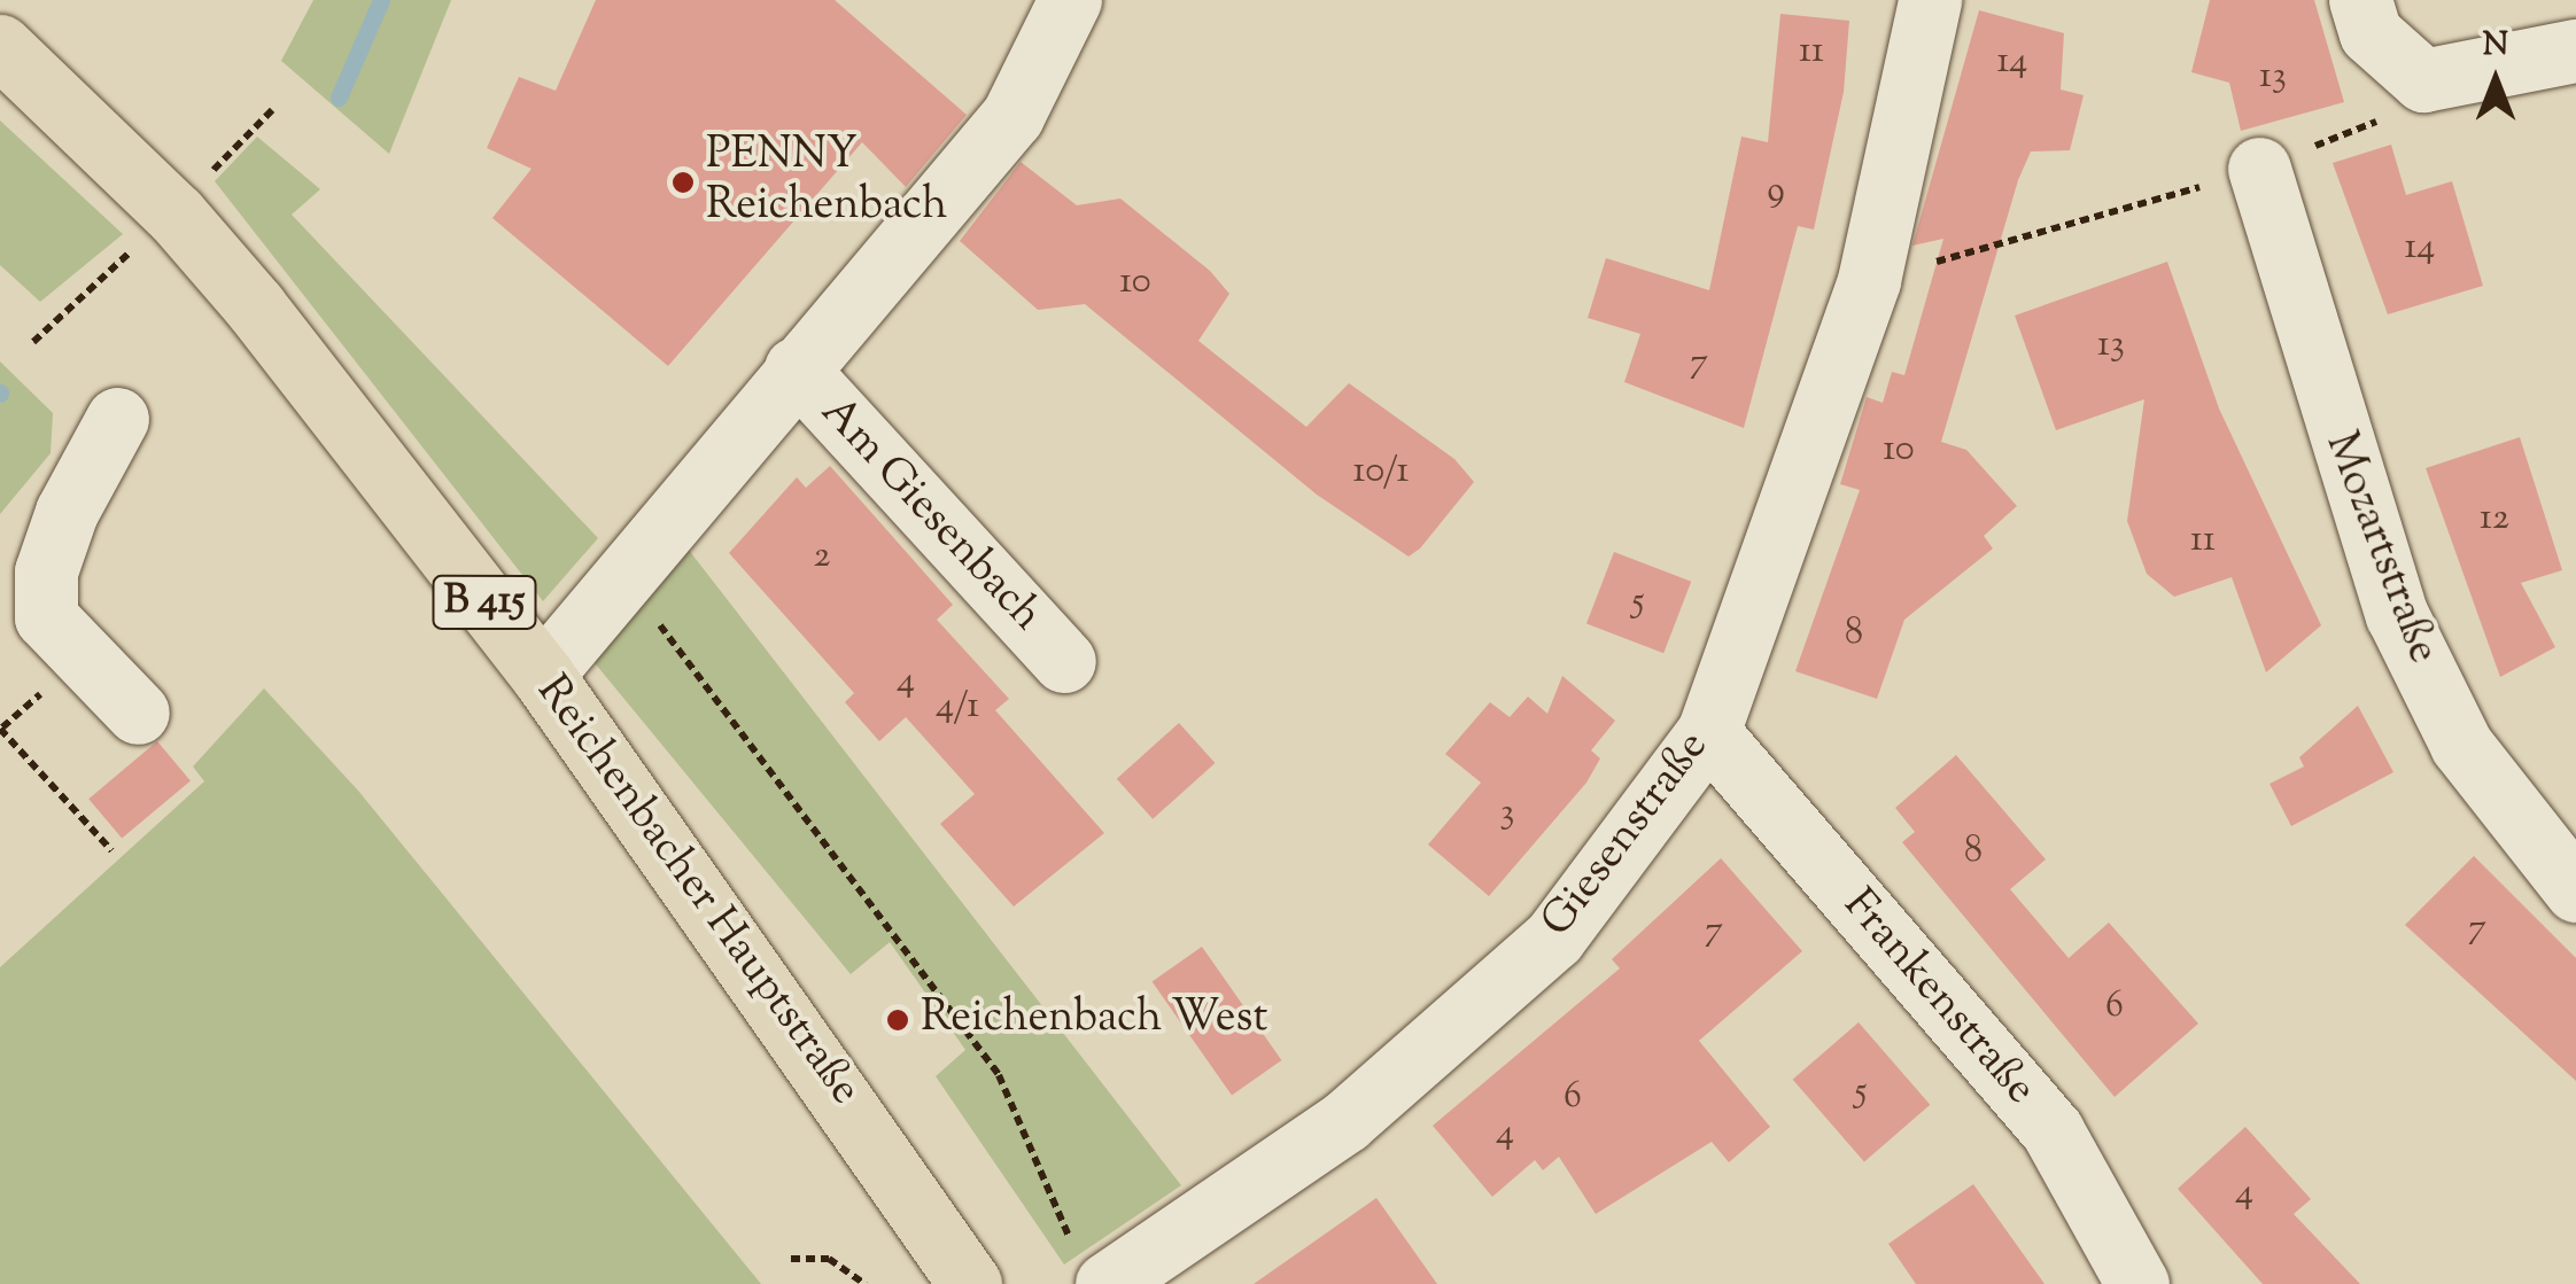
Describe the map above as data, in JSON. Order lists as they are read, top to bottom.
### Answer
{
  "streets": {
    "main road": ["B 415", "Reichenbacher Hauptstraße"],
    "street": [
      "Am Giesenbach",
      "Mozartstraße",
      "Giesenstraße",
      "Frankenstraße"
    ]
  },
  "crossings": [
    ["Am Giesenbach", "Reichenbacher Hauptstraße"],
    ["Giesenstraße", "Frankenstraße"]
  ],
  "places": ["PENNY Reichenbach", "Reichenbach West"],
  "house_numbers": [
    "11",
    "14",
    "13",
    "9",
    "14",
    "10",
    "13",
    "7",
    "10",
    "10/1",
    "12",
    "11",
    "2",
    "5",
    "8",
    "4",
    "4/1",
    "3",
    "8",
    "7",
    "7",
    "6",
    "5",
    "6",
    "4",
    "4"
  ],
  "north": "top"
}
